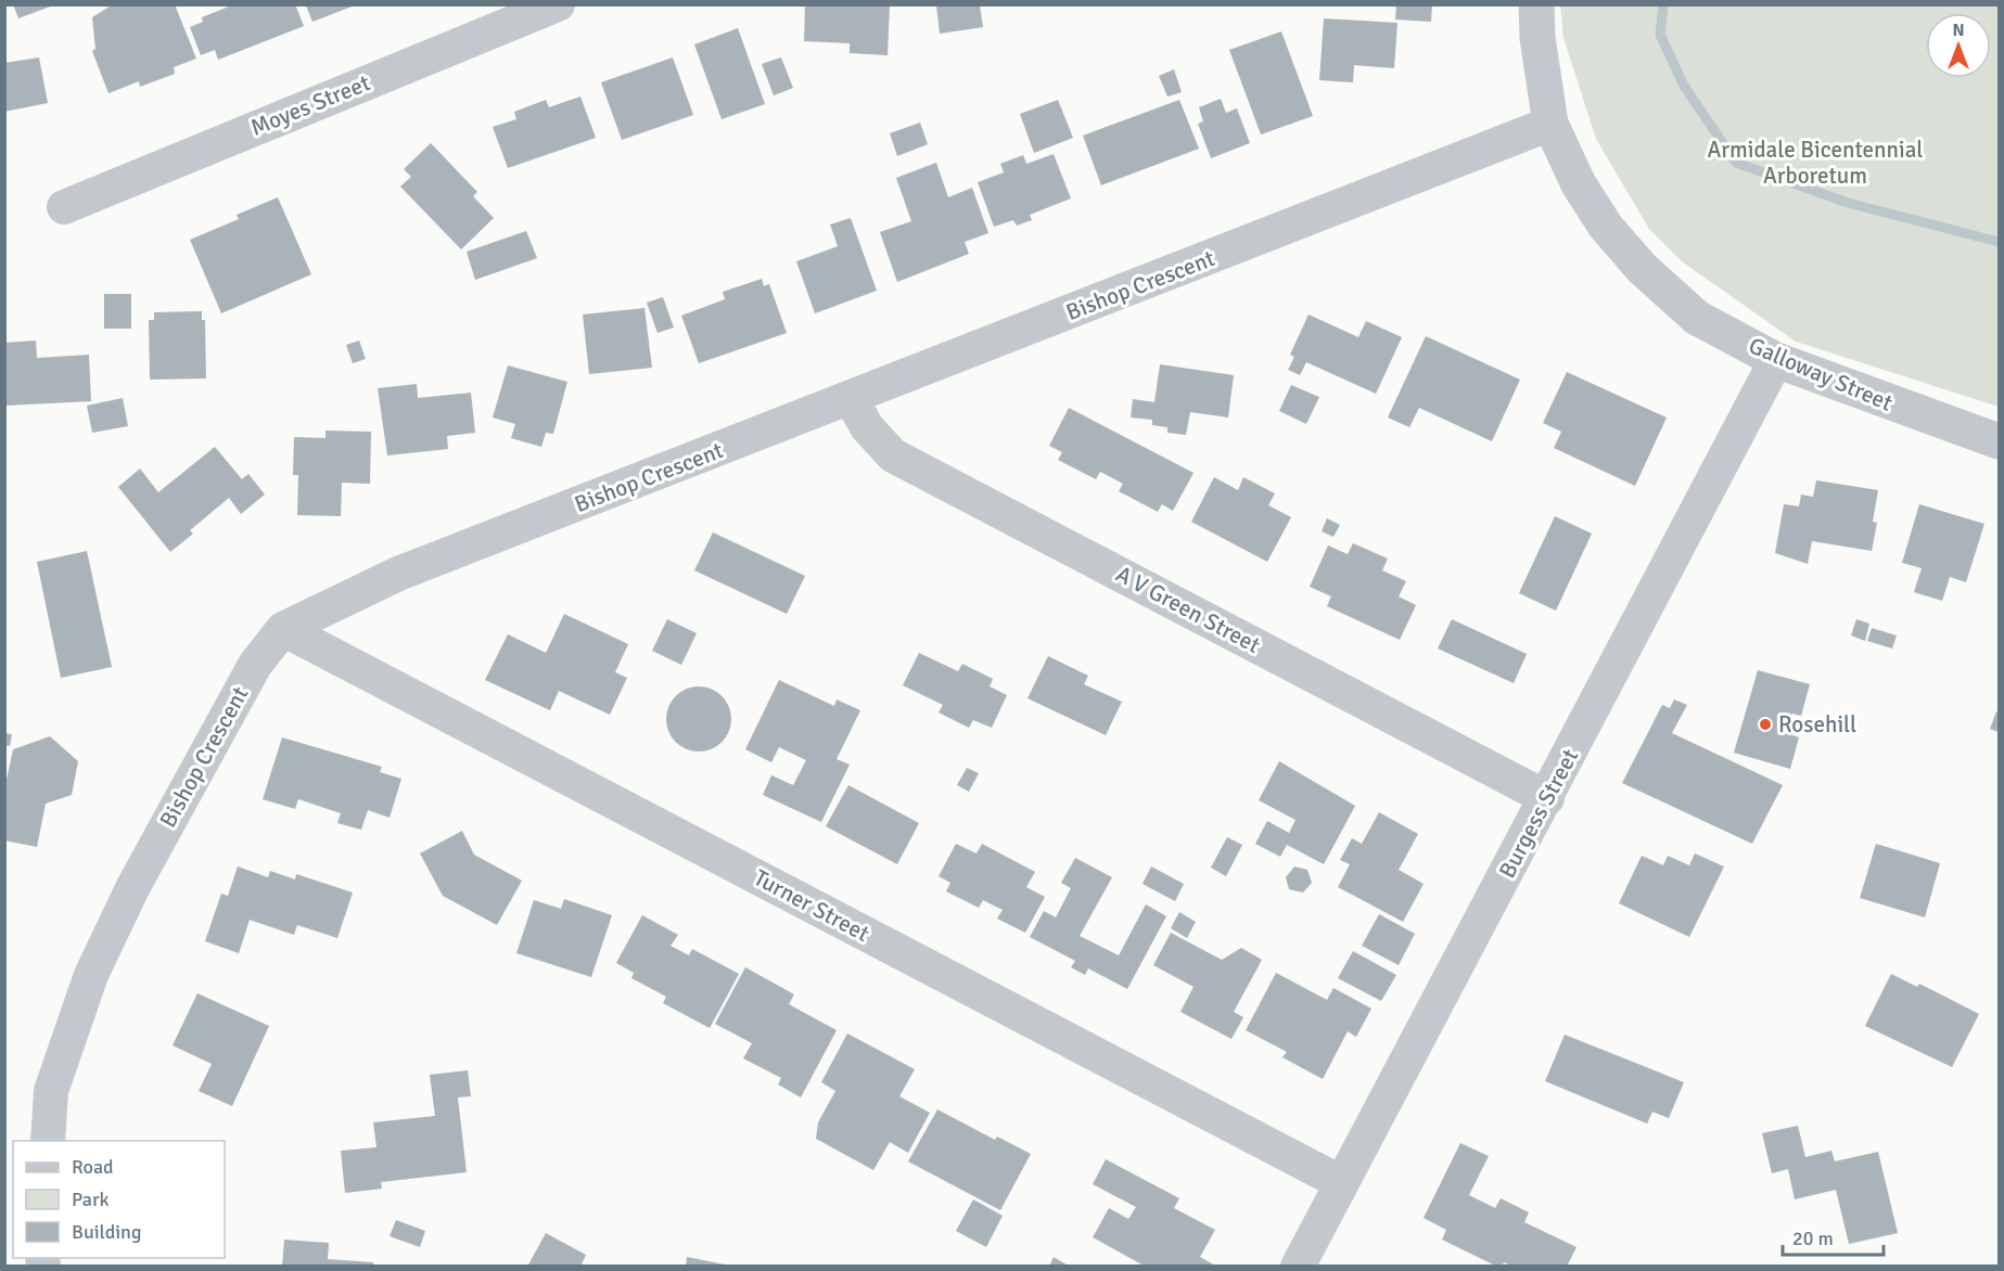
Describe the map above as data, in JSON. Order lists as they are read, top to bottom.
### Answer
{
  "streets": {
    "street": [
      "Moyes Street",
      "Bishop Crescent",
      "Galloway Street",
      "A V Green Street",
      "Burgess Street",
      "Turner Street"
    ]
  },
  "crossings": [
    ["Bishop Crescent", "Galloway Street"],
    ["Bishop Crescent", "A V Green Street"],
    ["Bishop Crescent", "Turner Street"],
    ["Galloway Street", "Burgess Street"],
    ["A V Green Street", "Burgess Street"],
    ["Burgess Street", "Turner Street"]
  ],
  "parks": ["Armidale Bicentennial Arboretum"],
  "places": ["Rosehill"],
  "legend": ["Road", "Park", "Building"],
  "scale_bar": "20 m",
  "north": "top"
}
